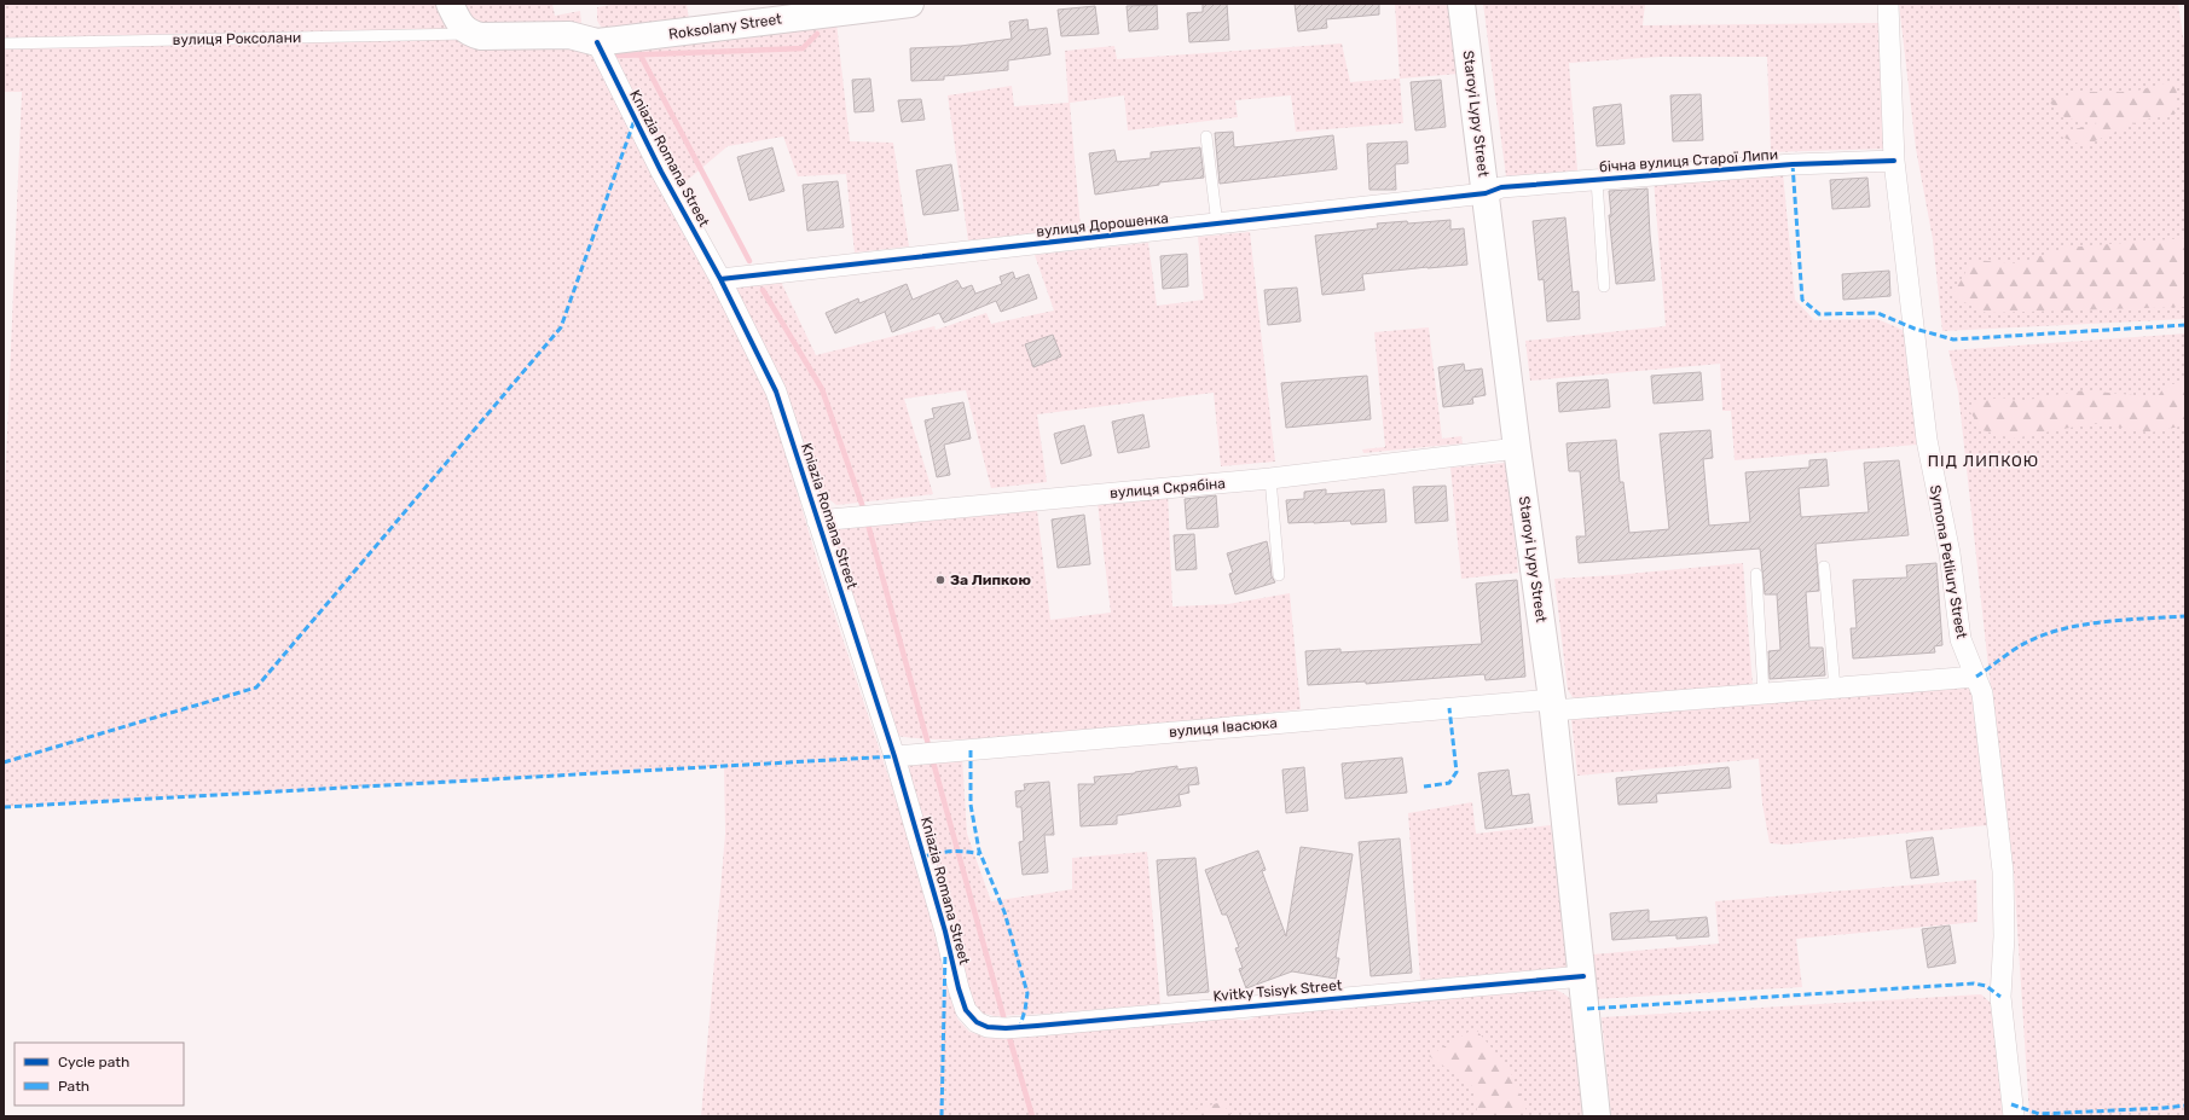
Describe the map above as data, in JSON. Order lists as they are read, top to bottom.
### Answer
{
  "streets": {
    "street": [
      "Roksolany Street",
      "Staroyi Lypy Street",
      "Kniazia Romana Street",
      "бічна вулиця Старої Липи",
      "вулиця Дорошенка",
      "вулиця Скрябіна",
      "Symona Petliury Street",
      "вулиця Івасюка",
      "Kvitky Tsisyk Street"
    ],
    "lane": ["вулиця Роксолани"]
  },
  "crossings": [
    ["Roksolany Street", "Kniazia Romana Street"],
    ["Staroyi Lypy Street", "бічна вулиця Старої Липи"],
    ["Staroyi Lypy Street", "вулиця Дорошенка"],
    ["Staroyi Lypy Street", "вулиця Скрябіна"],
    ["Staroyi Lypy Street", "вулиця Івасюка"],
    ["Staroyi Lypy Street", "Kvitky Tsisyk Street"],
    ["Kniazia Romana Street", "вулиця Дорошенка"],
    ["Kniazia Romana Street", "вулиця Скрябіна"],
    ["Kniazia Romana Street", "вулиця Івасюка"],
    ["Kniazia Romana Street", "Kvitky Tsisyk Street"],
    ["бічна вулиця Старої Липи", "вулиця Дорошенка"],
    ["бічна вулиця Старої Липи", "Symona Petliury Street"],
    ["Symona Petliury Street", "вулиця Івасюка"]
  ],
  "districts": ["ПІД ЛИПКОЮ"],
  "places": ["За Липкою"],
  "legend": ["Cycle path", "Path"]
}
